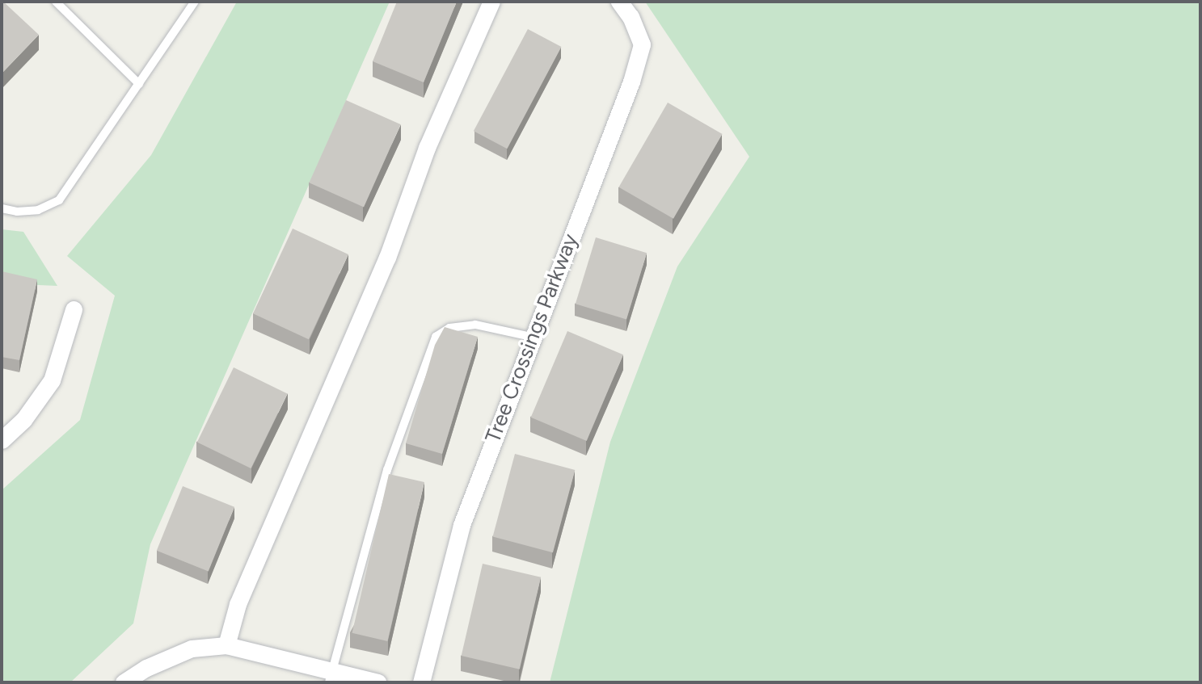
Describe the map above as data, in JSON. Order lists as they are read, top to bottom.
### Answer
{
  "streets": {
    "street": ["Tree Crossings Parkway"]
  }
}
